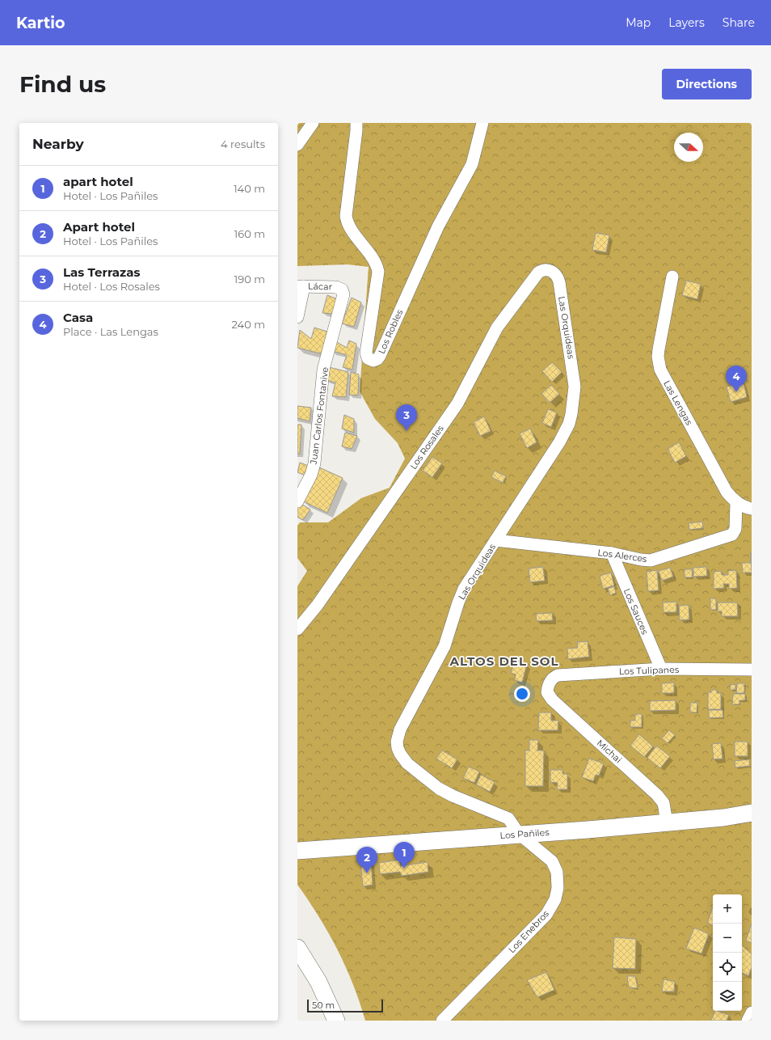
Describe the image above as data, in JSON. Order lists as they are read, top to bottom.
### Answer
{
  "streets": {
    "street": [
      "Lácar",
      "Las Orquideas",
      "Los Robles",
      "Las Lengas",
      "Juan Carlos Fontanive",
      "Los Rosales",
      "Los Alerces",
      "Los Sauces",
      "Los Tulipanes",
      "Michai",
      "Los Pañiles",
      "Los Enebros"
    ]
  },
  "crossings": [
    ["Lácar", "Juan Carlos Fontanive"],
    ["Las Orquideas", "Los Rosales"],
    ["Las Orquideas", "Los Alerces"],
    ["Las Orquideas", "Los Pañiles"],
    ["Las Orquideas", "Los Enebros"],
    ["Las Lengas", "Los Alerces"],
    ["Los Alerces", "Los Sauces"],
    ["Los Sauces", "Los Tulipanes"],
    ["Los Tulipanes", "Michai"],
    ["Michai", "Los Pañiles"],
    ["Los Pañiles", "Los Enebros"]
  ],
  "districts": ["ALTOS DEL SOL"],
  "scale_bar": "50 m",
  "north": "right",
  "page": {
    "header": "Kartio",
    "nav": ["Map", "Layers", "Share"],
    "buttons": "Directions",
    "title": "Find us",
    "heading": ["Nearby", "4 results"],
    "list": [
      {
        "mark": "1",
        "name": "apart hotel",
        "note": "Hotel · Los Pañiles",
        "value": "140 m"
      },
      {
        "mark": "2",
        "name": "Apart hotel",
        "note": "Hotel · Los Pañiles",
        "value": "160 m"
      },
      {
        "mark": "3",
        "name": "Las Terrazas",
        "note": "Hotel · Los Rosales",
        "value": "190 m"
      },
      {
        "mark": "4",
        "name": "Casa",
        "note": "Place · Las Lengas",
        "value": "240 m"
      }
    ],
    "pins": [
      "4",
      "3",
      "1",
      "2"
    ],
    "map_buttons": ["+", "−"],
    "scale": "50 m"
  }
}
